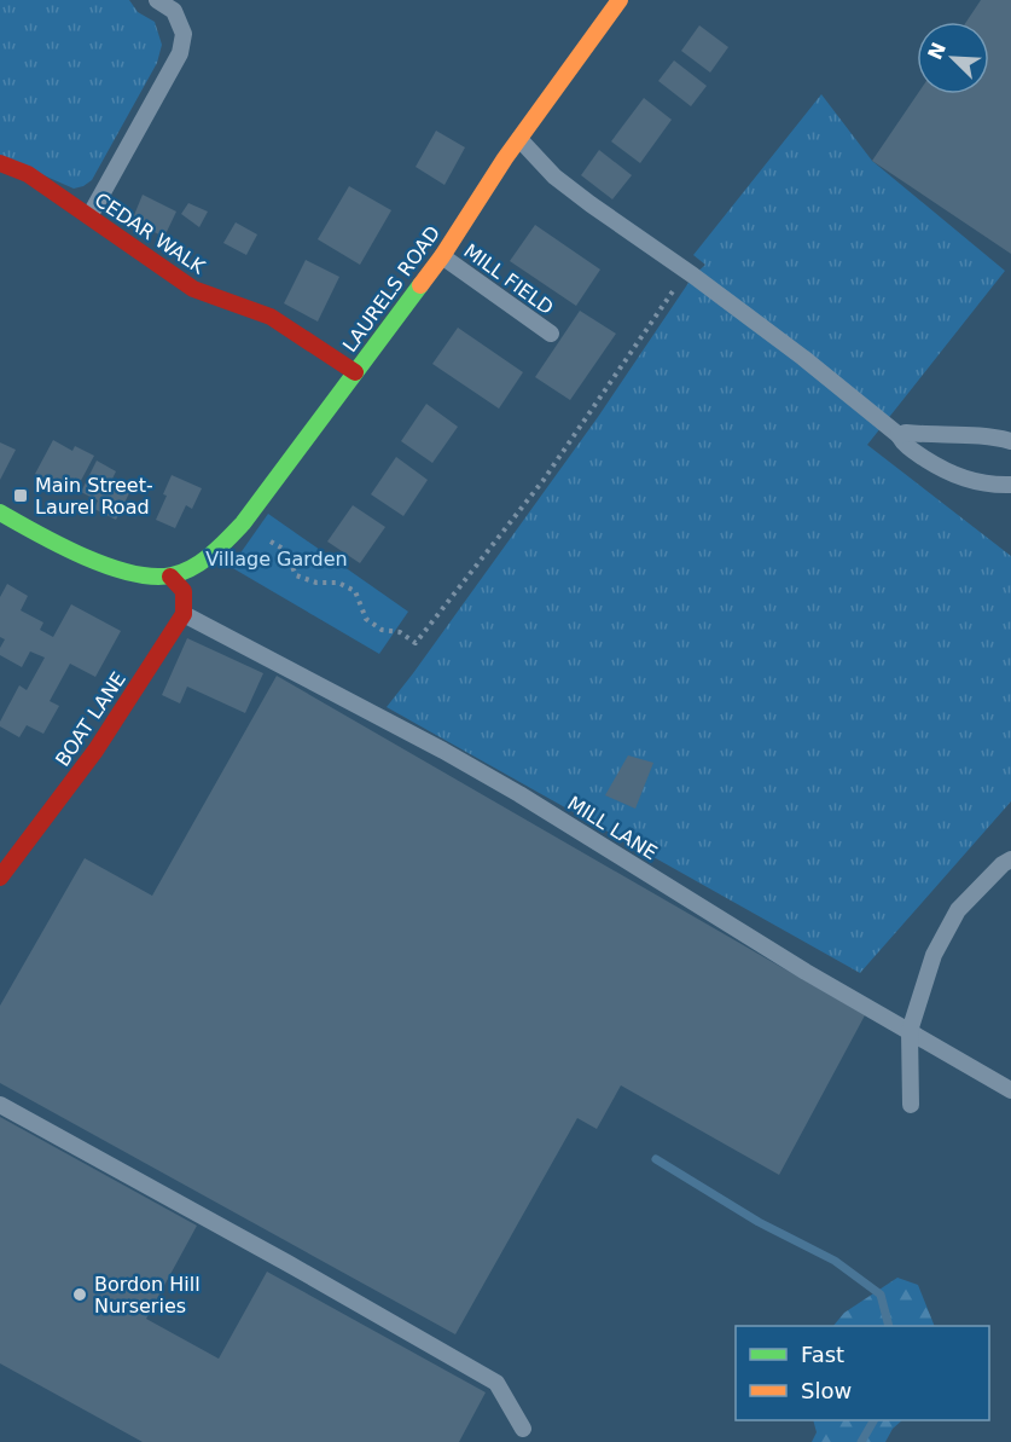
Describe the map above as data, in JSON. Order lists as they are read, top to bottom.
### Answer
{
  "streets": {
    "street": ["CEDAR WALK", "LAURELS ROAD", "BOAT LANE"],
    "lane": ["MILL FIELD", "MILL LANE"]
  },
  "crossings": [
    ["CEDAR WALK", "LAURELS ROAD"],
    ["MILL FIELD", "LAURELS ROAD"],
    ["BOAT LANE", "MILL LANE"]
  ],
  "parks": ["Village Garden"],
  "places": {
    "transit": ["Main Street- Laurel Road"],
    "other": ["Bordon Hill Nurseries"]
  },
  "legend": ["Fast", "Slow"],
  "north": "top left"
}
